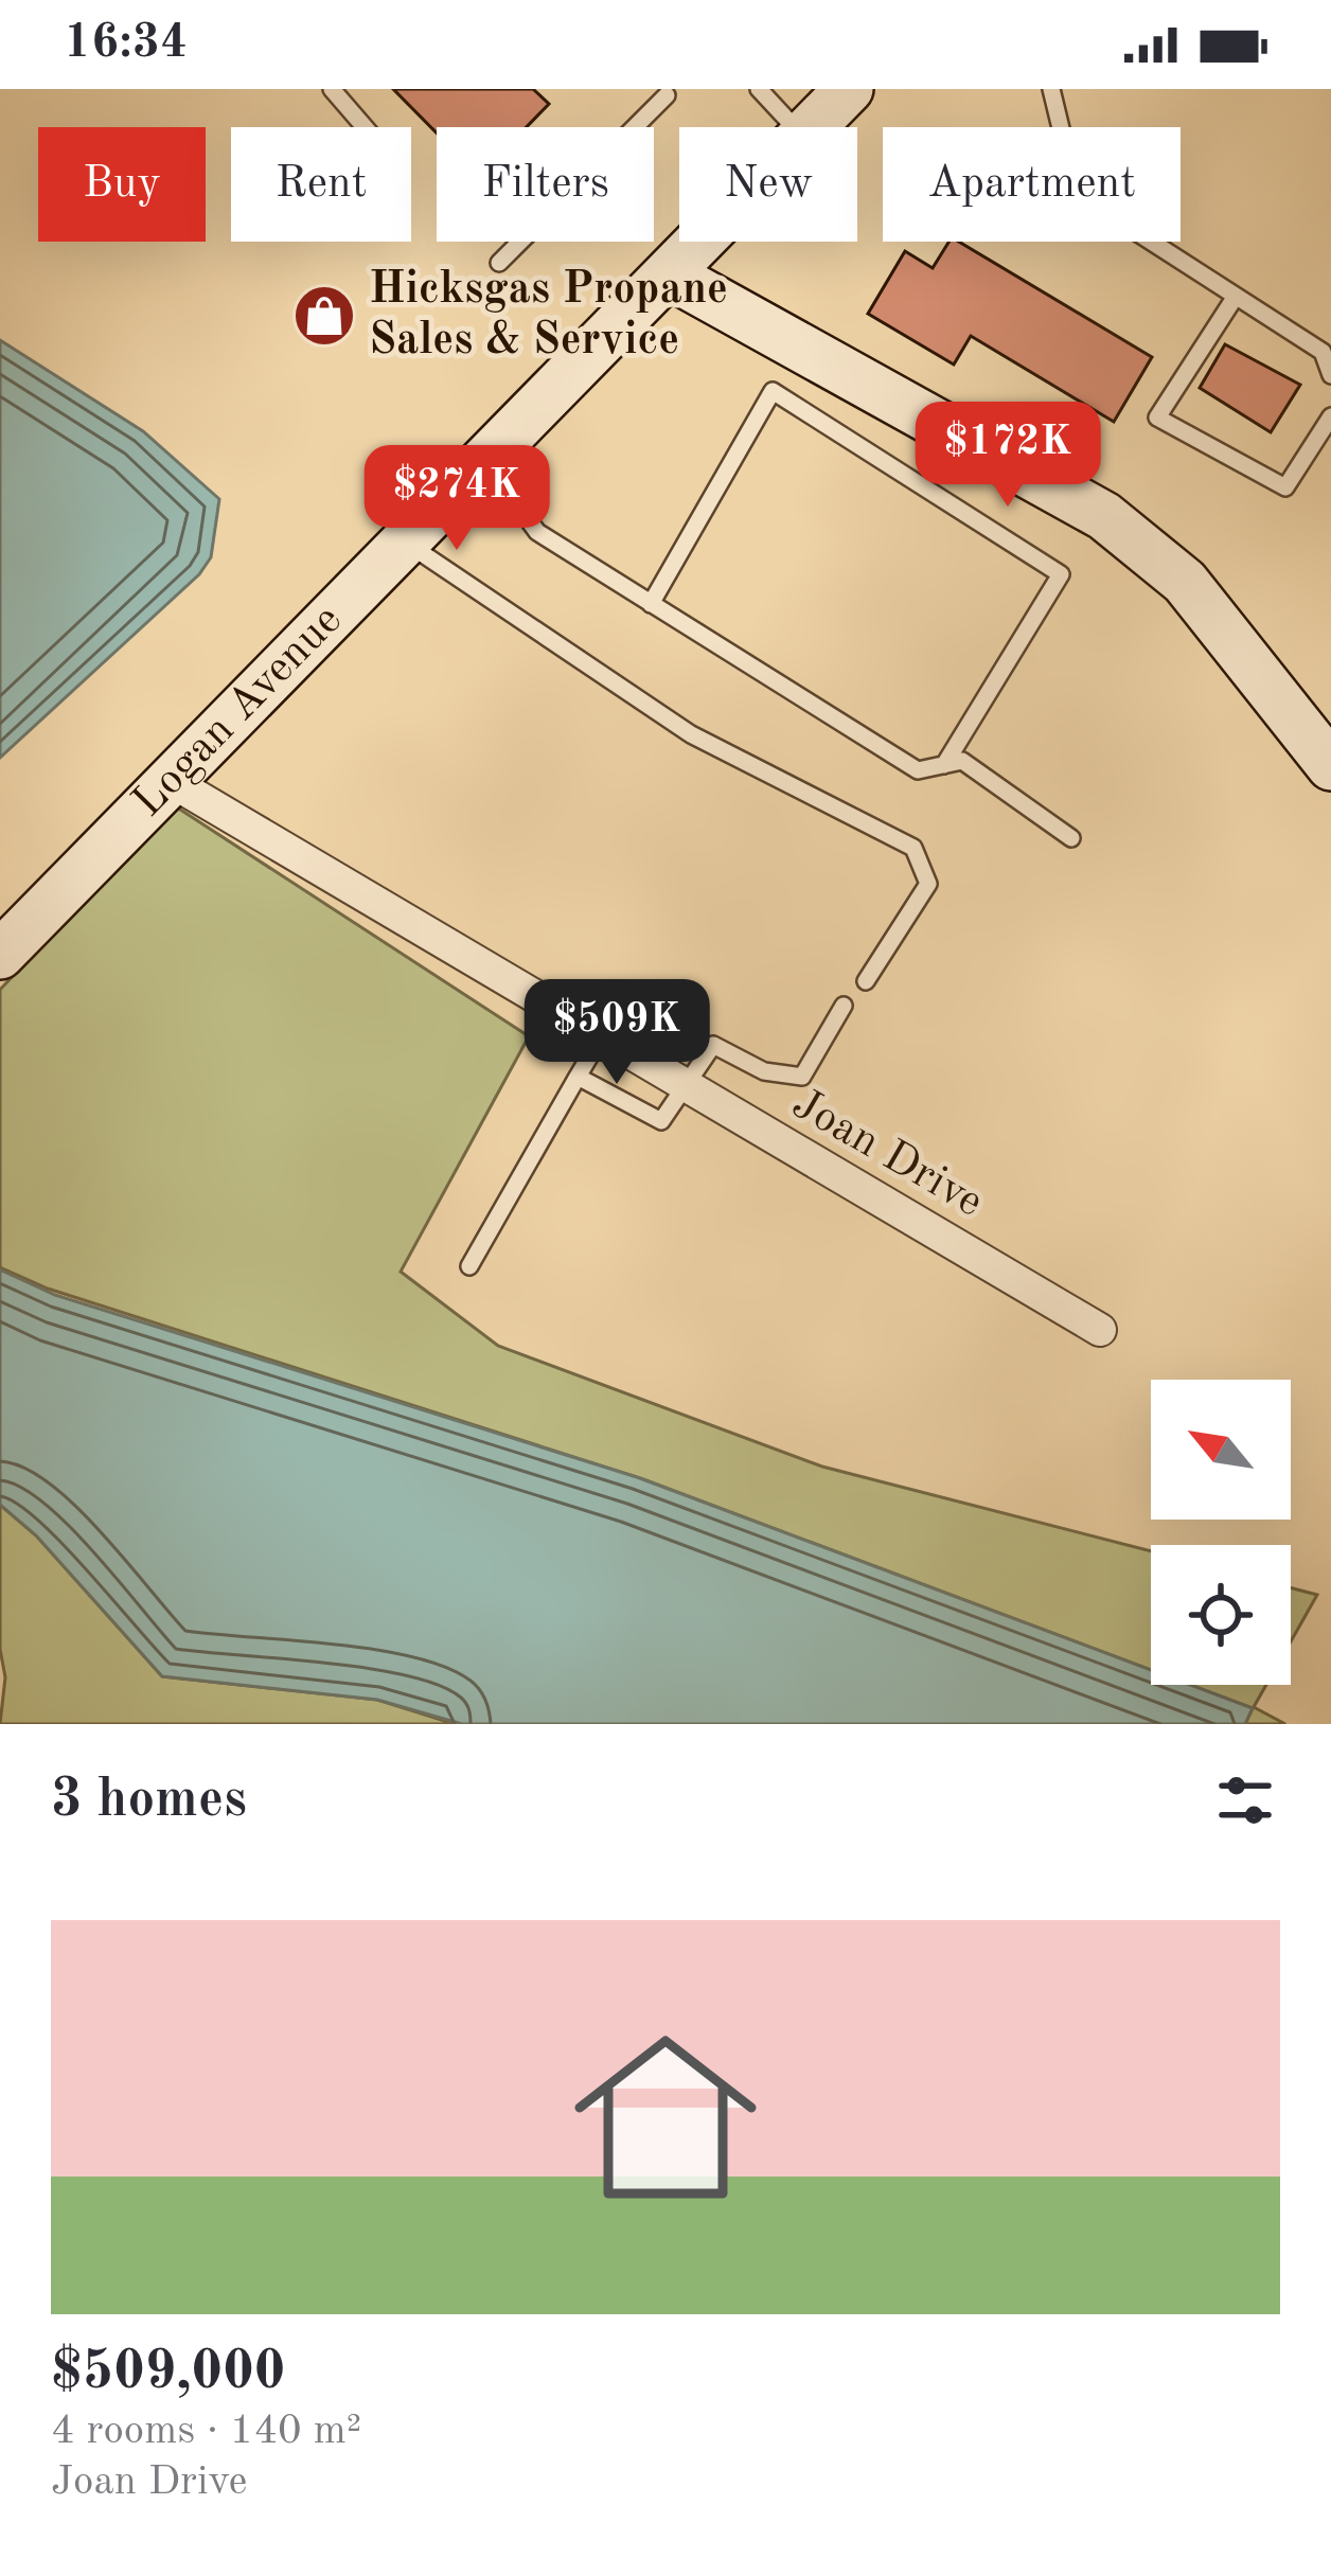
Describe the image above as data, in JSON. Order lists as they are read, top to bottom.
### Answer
{
  "streets": {
    "main road": ["Logan Avenue"],
    "street": ["Joan Drive"]
  },
  "crossings": [
    ["Logan Avenue", "Joan Drive"]
  ],
  "places": {
    "shop": ["Hicksgas Propane Sales & Service"]
  },
  "north": "top left",
  "page": {
    "status": "16:34",
    "chip": [
      "Buy",
      "Rent",
      "Filters",
      "New",
      "Apartment"
    ],
    "price": ["$172K", "$274K", "$509K"],
    "heading": "3 homes",
    "list": [
      {
        "name": "$509,000",
        "note": "4 rooms · 140 m² · Joan Drive"
      }
    ]
  }
}
